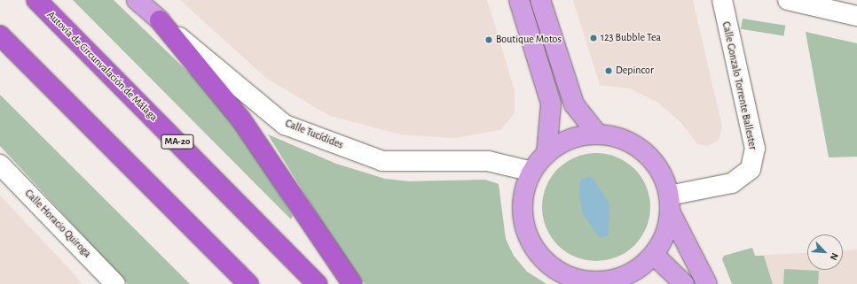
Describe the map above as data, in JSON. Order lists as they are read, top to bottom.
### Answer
{
  "streets": {
    "highway": ["Autovía de Circunvalación de Málaga", "MA-20"],
    "main road": ["Calle Tucídides"],
    "street": ["Calle Gonzalo Torrente Ballester", "Calle Horacio Quiroga"]
  },
  "places": ["123 Bubble Tea", "Boutique Motos", "Depincor"],
  "north": "bottom right"
}
